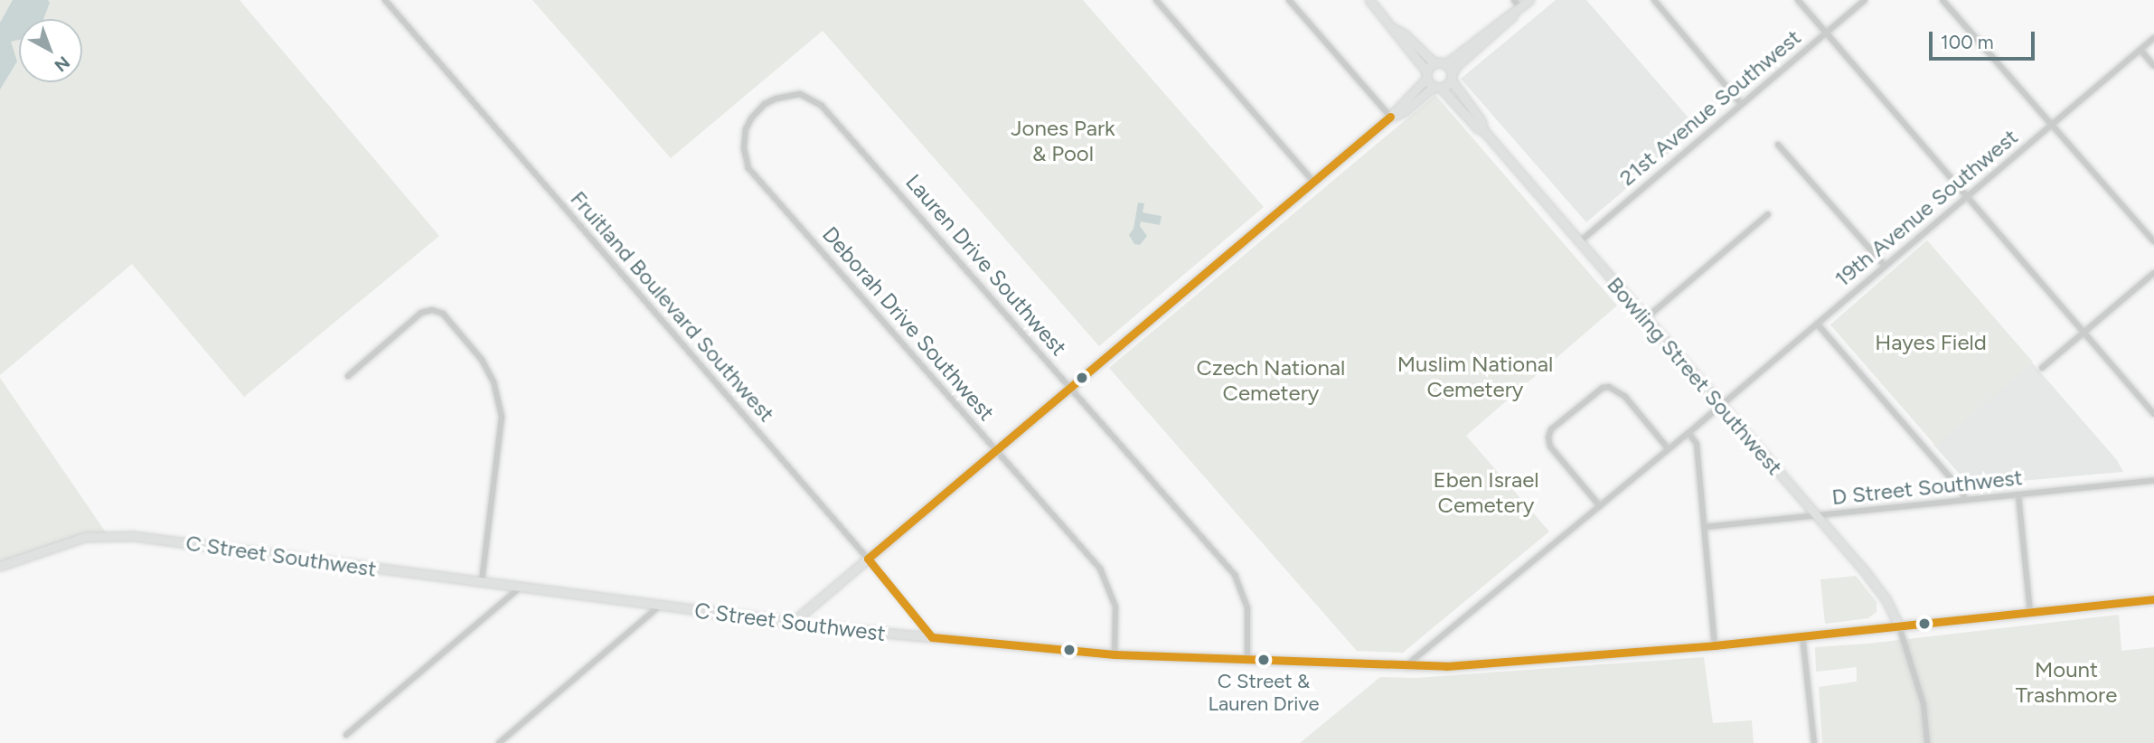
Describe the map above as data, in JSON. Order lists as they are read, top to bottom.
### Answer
{
  "streets": {
    "main road": ["Bowling Street Southwest", "C Street Southwest"],
    "street": [
      "21st Avenue Southwest",
      "19th Avenue Southwest",
      "Lauren Drive Southwest",
      "Fruitland Boulevard Southwest",
      "Deborah Drive Southwest",
      "D Street Southwest"
    ]
  },
  "crossings": [
    ["21st Avenue Southwest", "Bowling Street Southwest"],
    ["19th Avenue Southwest", "Bowling Street Southwest"],
    ["19th Avenue Southwest", "C Street Southwest"],
    ["Lauren Drive Southwest", "Deborah Drive Southwest"],
    ["Lauren Drive Southwest", "C Street Southwest"],
    ["Fruitland Boulevard Southwest", "C Street Southwest"],
    ["Deborah Drive Southwest", "C Street Southwest"],
    ["Bowling Street Southwest", "D Street Southwest"],
    ["Bowling Street Southwest", "C Street Southwest"]
  ],
  "parks": [
    "Jones Park & Pool",
    "Hayes Field",
    "Muslim National Cemetery",
    "Czech National Cemetery",
    "Eben Israel Cemetery",
    "Mount Trashmore"
  ],
  "places": ["C Street & Lauren Drive"],
  "scale_bar": "100 m",
  "north": "bottom right"
}
